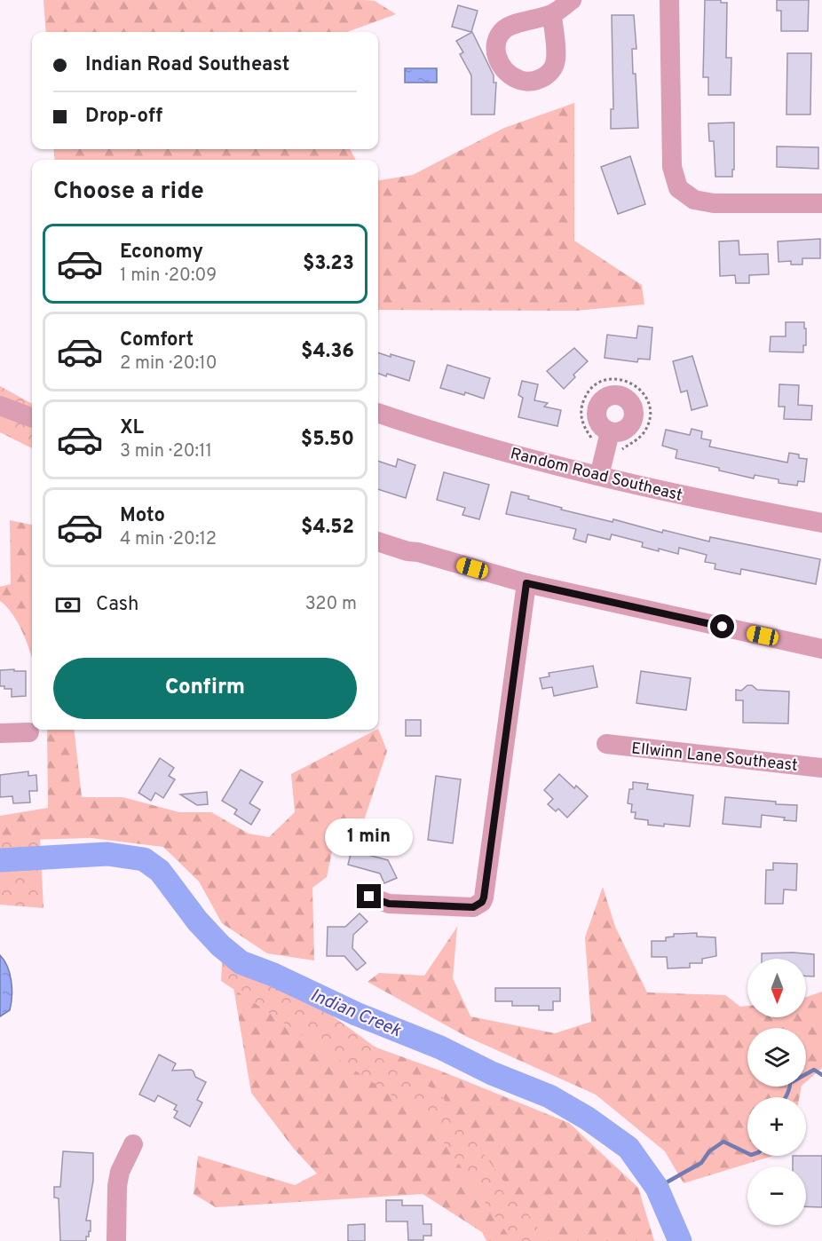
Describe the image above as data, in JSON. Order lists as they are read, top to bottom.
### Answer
{
  "streets": {
    "street": ["Random Road Southeast", "Ellwinn Lane Southeast"]
  },
  "water": ["Indian Creek"],
  "north": "bottom",
  "page": {
    "banner": ["Indian Road Southeast", "Drop-off"],
    "heading": "Choose a ride",
    "list": [
      {
        "name": "Economy",
        "note": "1 min · 20:09",
        "value": "$3.23"
      },
      {
        "name": "Comfort",
        "note": "2 min · 20:10",
        "value": "$4.36"
      },
      {
        "name": "XL",
        "note": "3 min · 20:11",
        "value": "$5.50"
      },
      {
        "name": "Moto",
        "note": "4 min · 20:12",
        "value": "$4.52"
      }
    ],
    "pay": ["Cash", "320 m"],
    "buttons": "Confirm",
    "bubble": "1 min",
    "map_buttons": ["+", "−"]
  }
}
